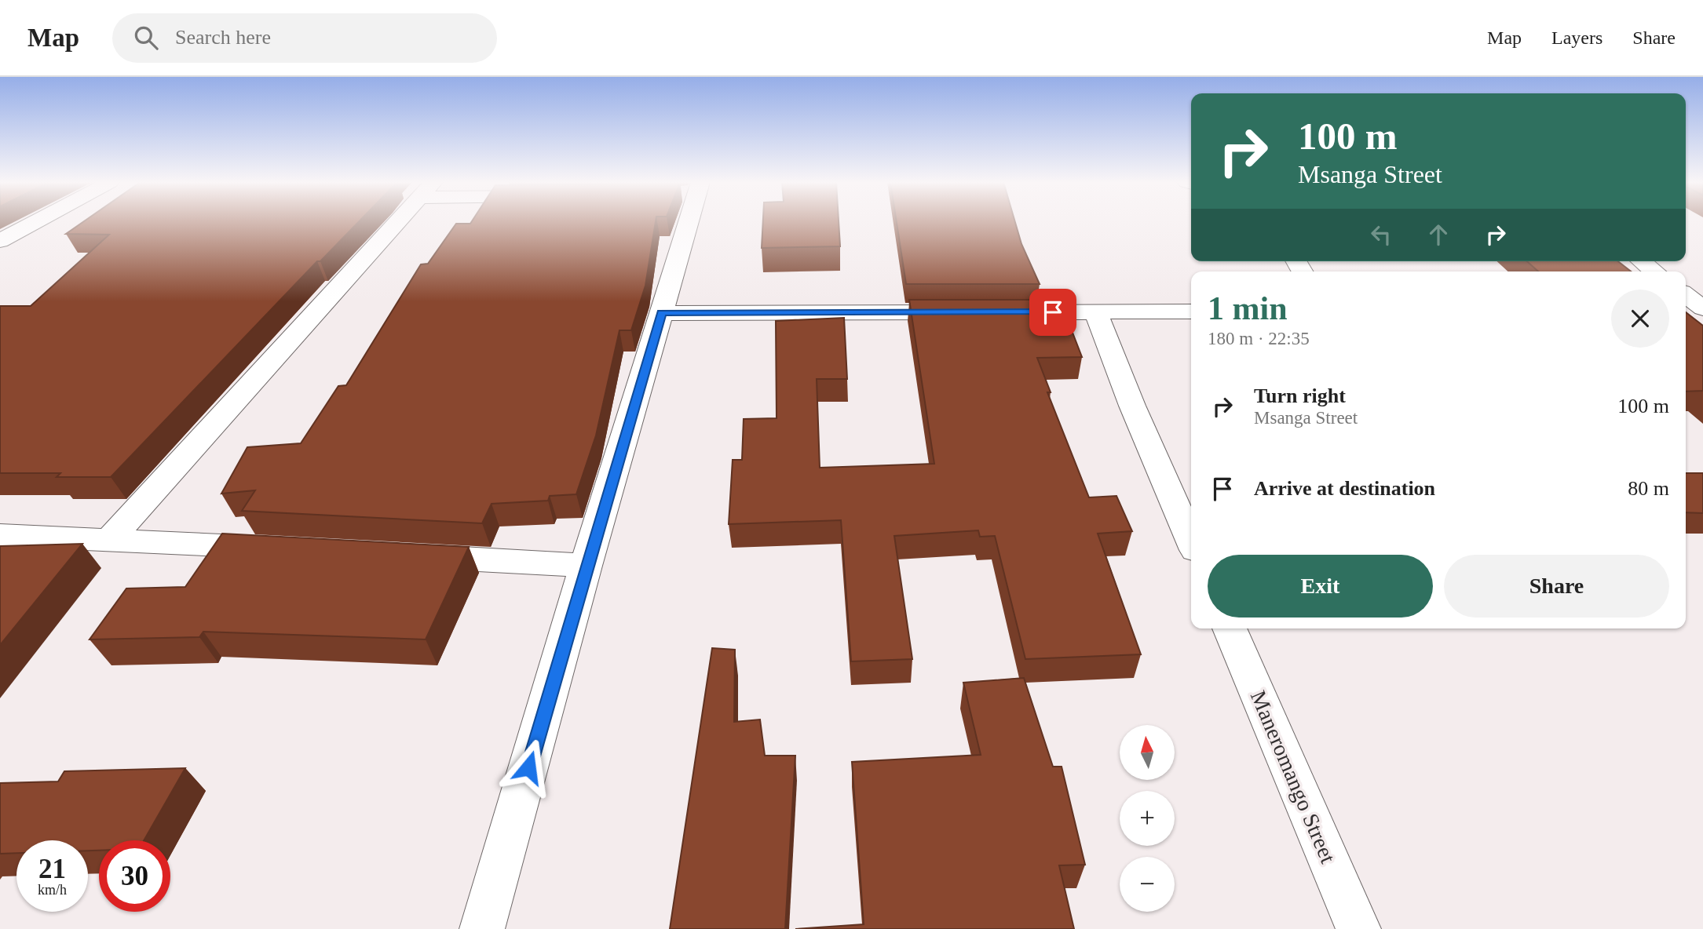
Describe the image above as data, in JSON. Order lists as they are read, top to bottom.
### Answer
{
  "streets": {
    "street": ["Maneromango Street"]
  },
  "north": "top",
  "page": {
    "header": "Map",
    "search": "Search here",
    "nav": ["Map", "Layers", "Share"],
    "turn": ["100 m", "Msanga Street"],
    "heading": ["1 min", "180 m · 22:35"],
    "list": [
      {
        "name": "Turn right",
        "note": "Msanga Street",
        "value": "100 m"
      },
      {
        "name": "Arrive at destination",
        "value": "80 m"
      }
    ],
    "buttons": ["Exit", "Share"],
    "map_buttons": ["+", "−"],
    "speed": "21 km/h",
    "limit": "30"
  }
}
